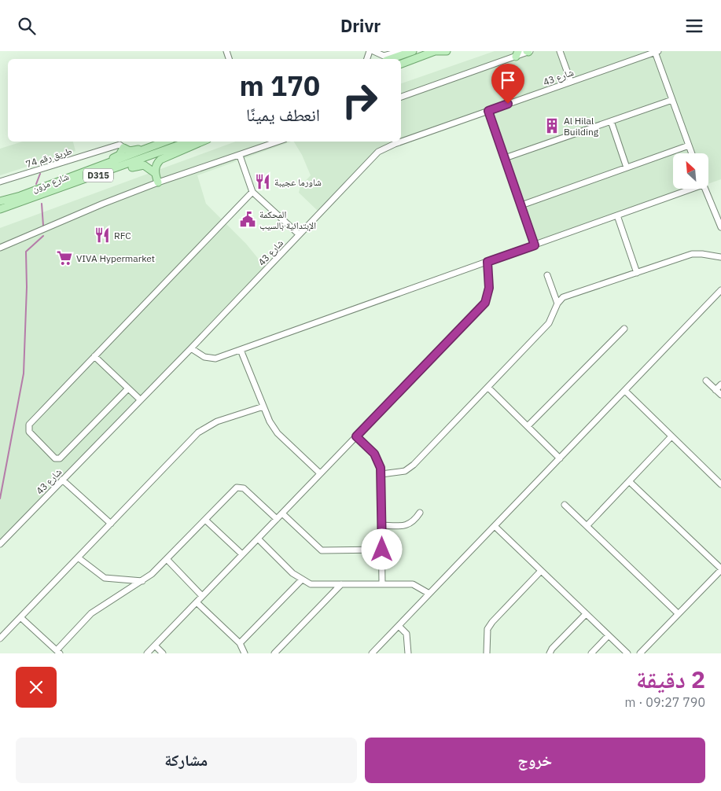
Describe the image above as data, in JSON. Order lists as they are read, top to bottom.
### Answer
{
  "streets": {
    "main road": ["D315", "شارع مزون"],
    "street": ["شارع 43", "طريق رقم 74"]
  },
  "places": {
    "building": ["Al Hilal Building"],
    "restaurant": ["شاورما عجيبة", "RFC"],
    "public building": ["المحكمة الإبتدائية بالسيب"],
    "supermarket": ["VIVA Hypermarket"]
  },
  "north": "top left",
  "page": {
    "header": "Drivr",
    "turn": ["170 m", "انعطف يمينًا"],
    "heading": ["2 دقيقة", "790 m · 09:27"],
    "buttons": ["خروج", "مشاركة"]
  }
}
